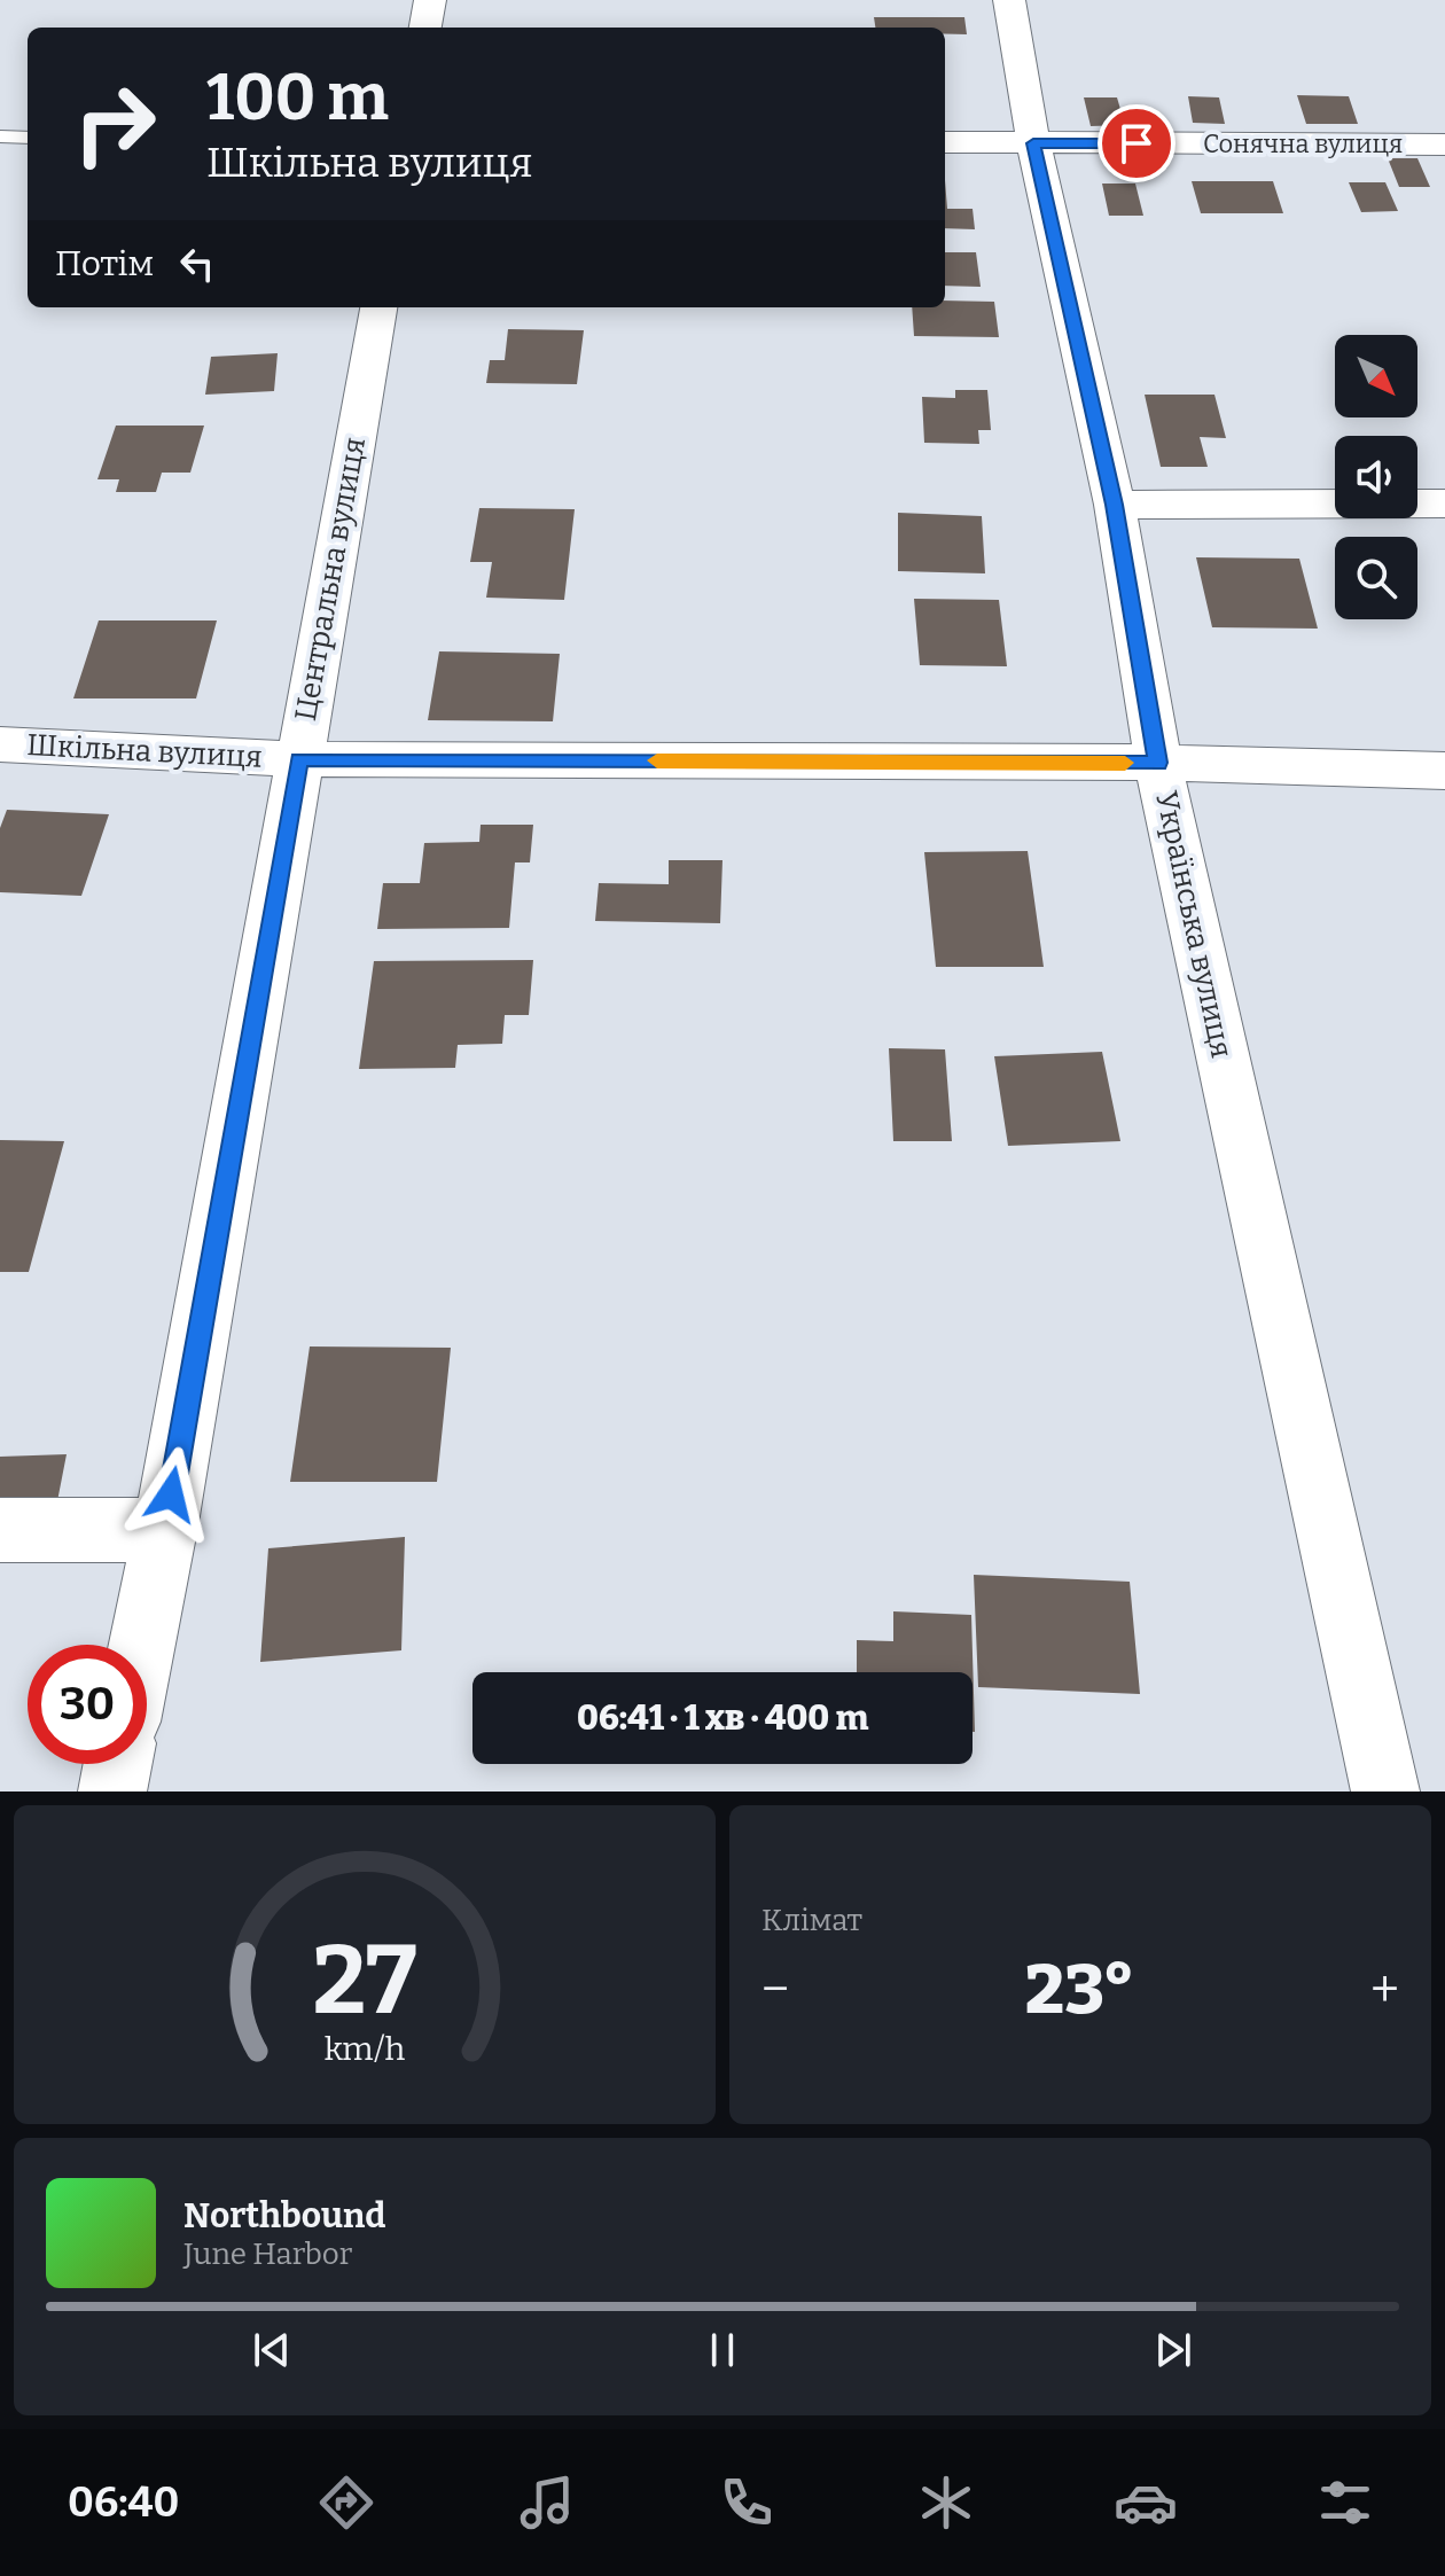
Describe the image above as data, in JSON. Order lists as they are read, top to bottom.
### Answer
{
  "streets": {
    "street": [
      "Сонячна вулиця",
      "Центральна вулиця",
      "Шкільна вулиця",
      "Українська вулиця"
    ]
  },
  "crossings": [
    ["Сонячна вулиця", "Українська вулиця"],
    ["Центральна вулиця", "Шкільна вулиця"],
    ["Шкільна вулиця", "Українська вулиця"]
  ],
  "north": "bottom right",
  "page": {
    "turn": ["100 m", "Шкільна вулиця"],
    "then": "Потім",
    "limit": "30",
    "trip": "06:41 · 1 хв · 400 m",
    "tile": "Клімат",
    "heat": ["−", "23°", "+"],
    "song": ["Northbound", "June Harbor"],
    "tabs": "06:40",
    "gauge": ["27", "km/h"]
  }
}
